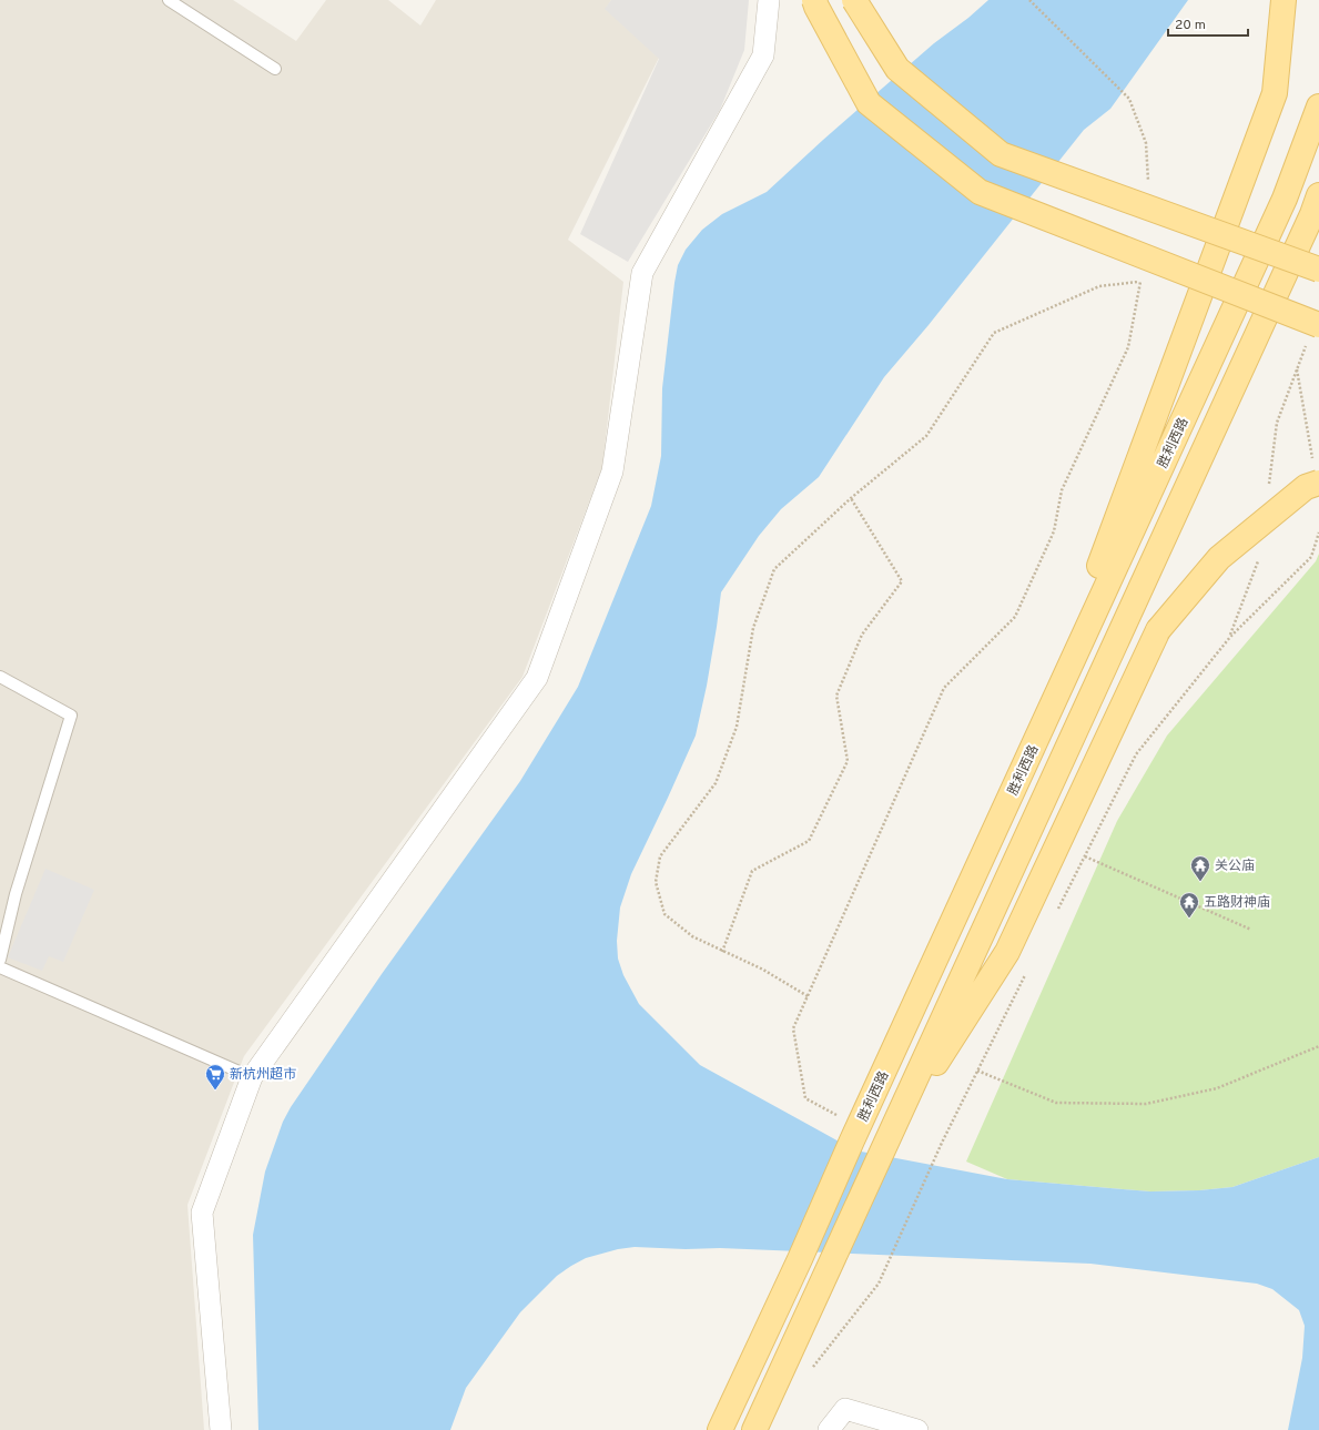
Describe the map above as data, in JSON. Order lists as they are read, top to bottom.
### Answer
{
  "streets": {
    "main road": ["胜利西路"]
  },
  "places": {
    "temple": ["关公庙", "五路财神庙"],
    "supermarket": ["新杭州超市"]
  },
  "scale_bar": "20 m"
}
